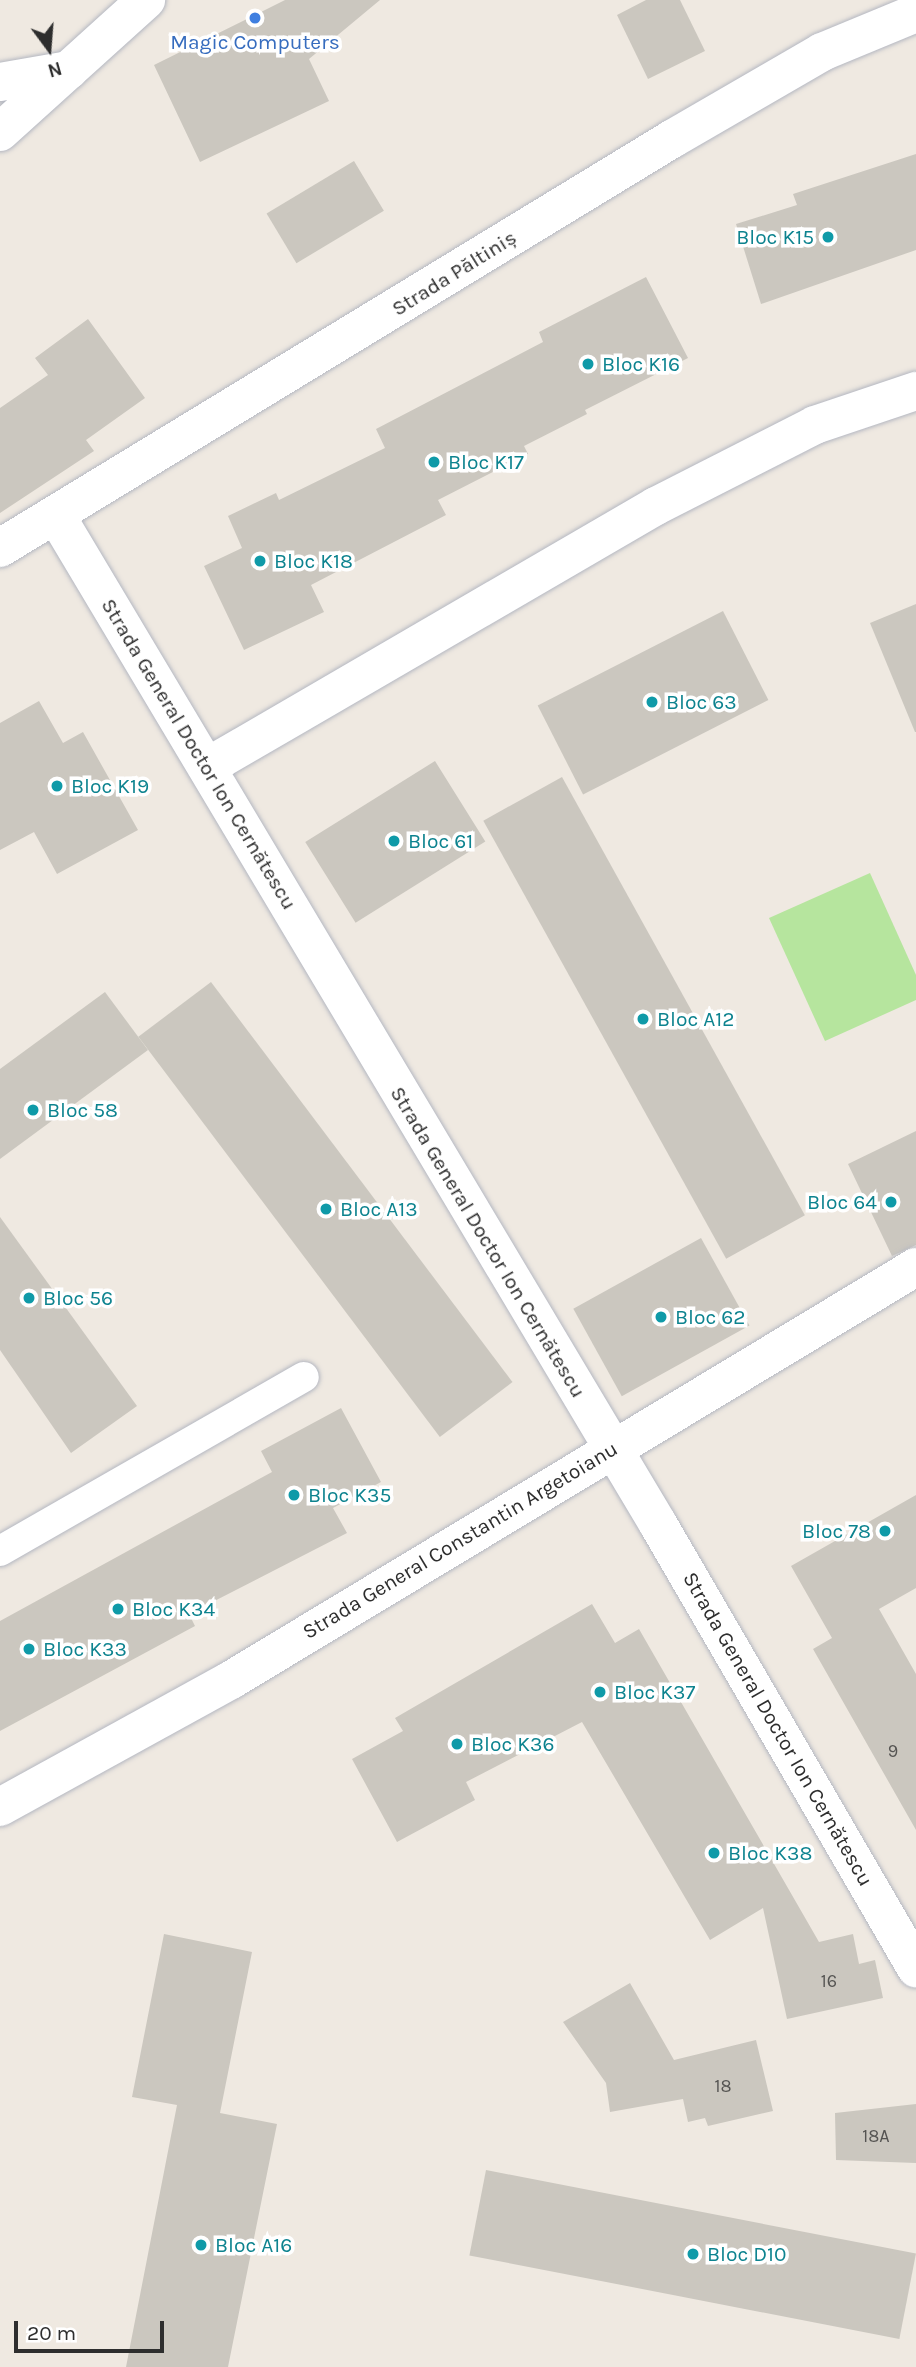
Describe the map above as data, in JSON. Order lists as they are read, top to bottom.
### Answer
{
  "streets": {
    "street": ["Strada Păltiniș", "Strada General Doctor Ion Cernătescu", "Strada General Constantin Argetoianu"]
  },
  "crossings": [
    ["Strada Păltiniș", "Strada General Doctor Ion Cernătescu"],
    ["Strada General Doctor Ion Cernătescu", "Strada General Constantin Argetoianu"]
  ],
  "places": [
    "Magic Computers",
    "Bloc K15",
    "Bloc K16",
    "Bloc K17",
    "Bloc K18",
    "Bloc 63",
    "Bloc K19",
    "Bloc 61",
    "Bloc A12",
    "Bloc 58",
    "Bloc 64",
    "Bloc A13",
    "Bloc 56",
    "Bloc 62",
    "Bloc K35",
    "Bloc 78",
    "Bloc K34",
    "Bloc K33",
    "Bloc K37",
    "Bloc K36",
    "Bloc K38",
    "Bloc A16",
    "Bloc D10"
  ],
  "house_numbers": [
    "9",
    "16",
    "18",
    "18A"
  ],
  "scale_bar": "20 m",
  "north": "bottom"
}
